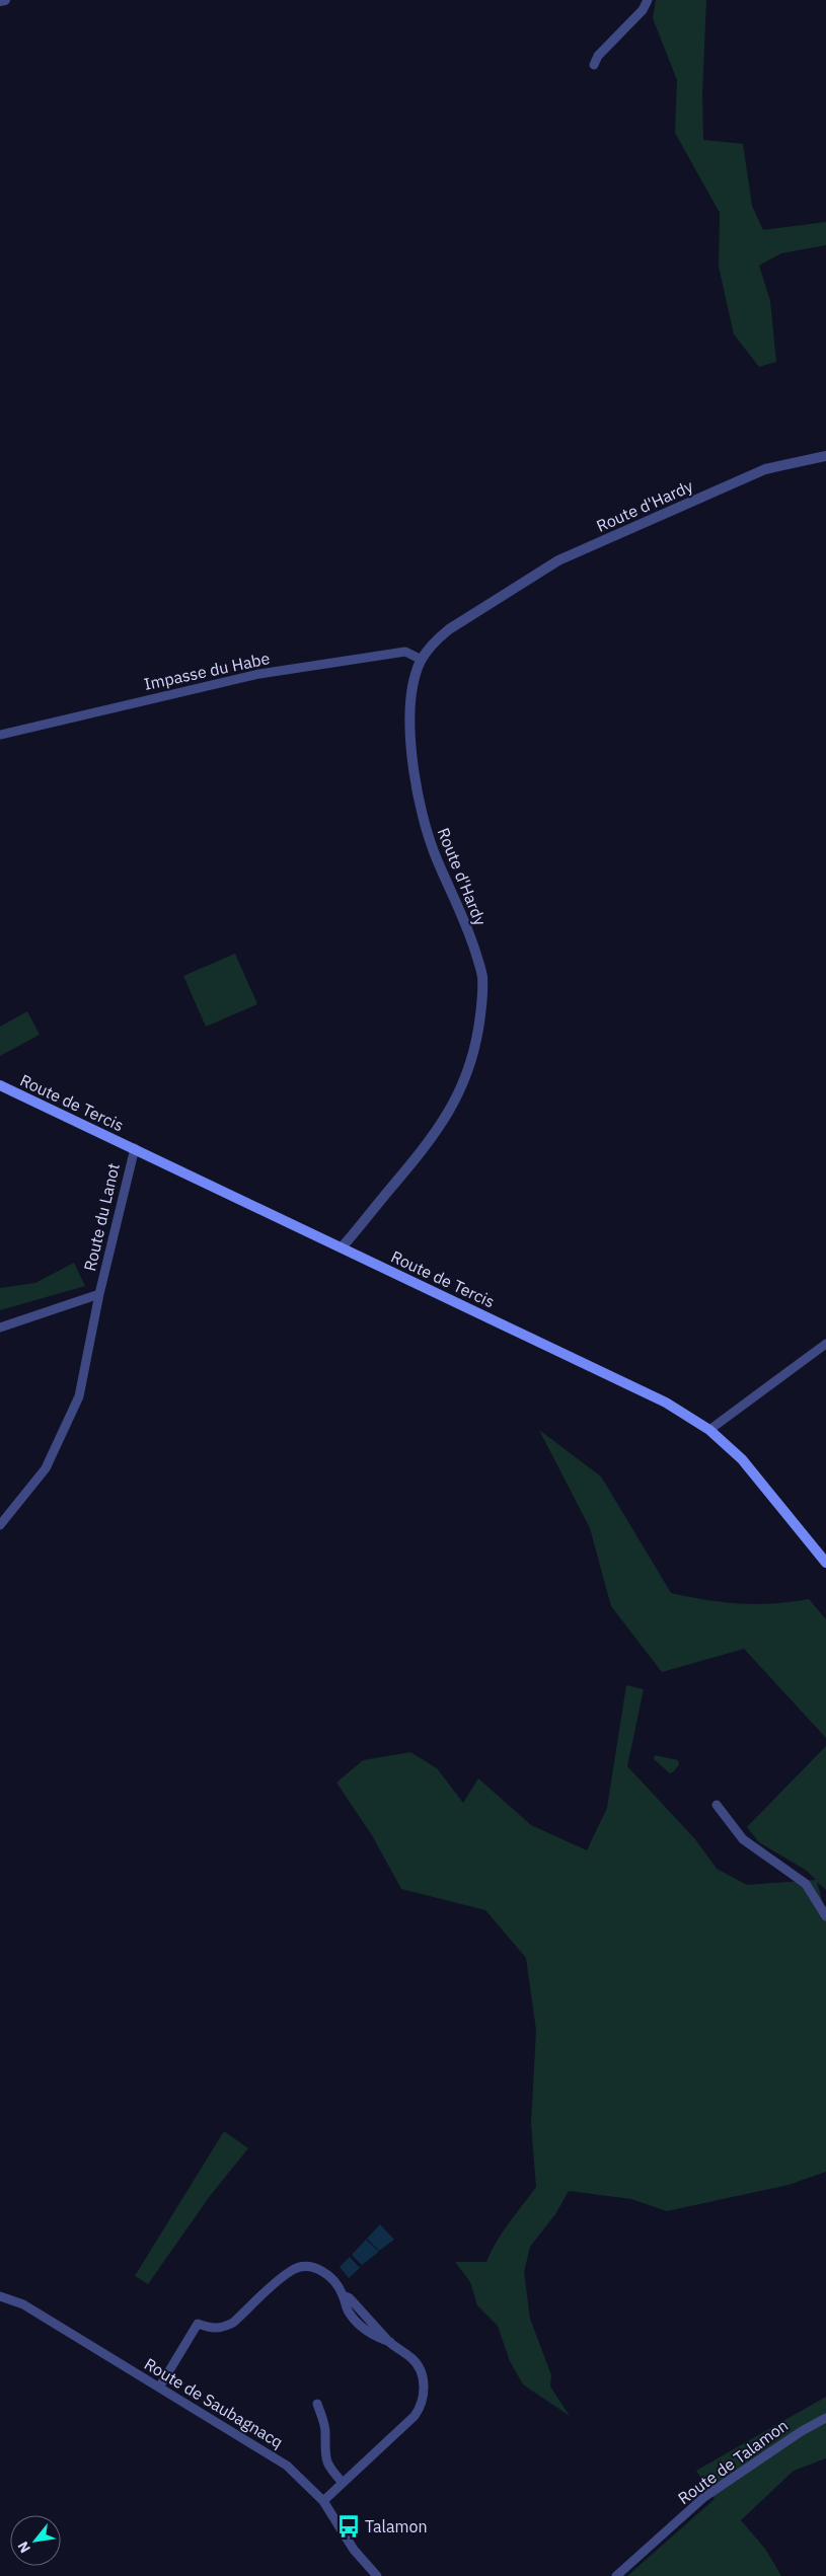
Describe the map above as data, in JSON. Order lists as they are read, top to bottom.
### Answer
{
  "streets": {
    "main road": ["Route de Tercis"],
    "street": [
      "Route d'Hardy",
      "Impasse du Habe",
      "Route du Lanot",
      "Route de Saubagnacq",
      "Route de Talamon"
    ]
  },
  "crossings": [
    ["Route d'Hardy", "Impasse du Habe"],
    ["Route d'Hardy", "Route de Tercis"],
    ["Route de Tercis", "Route du Lanot"]
  ],
  "places": {
    "bus stop": ["Talamon"]
  },
  "north": "bottom left"
}
